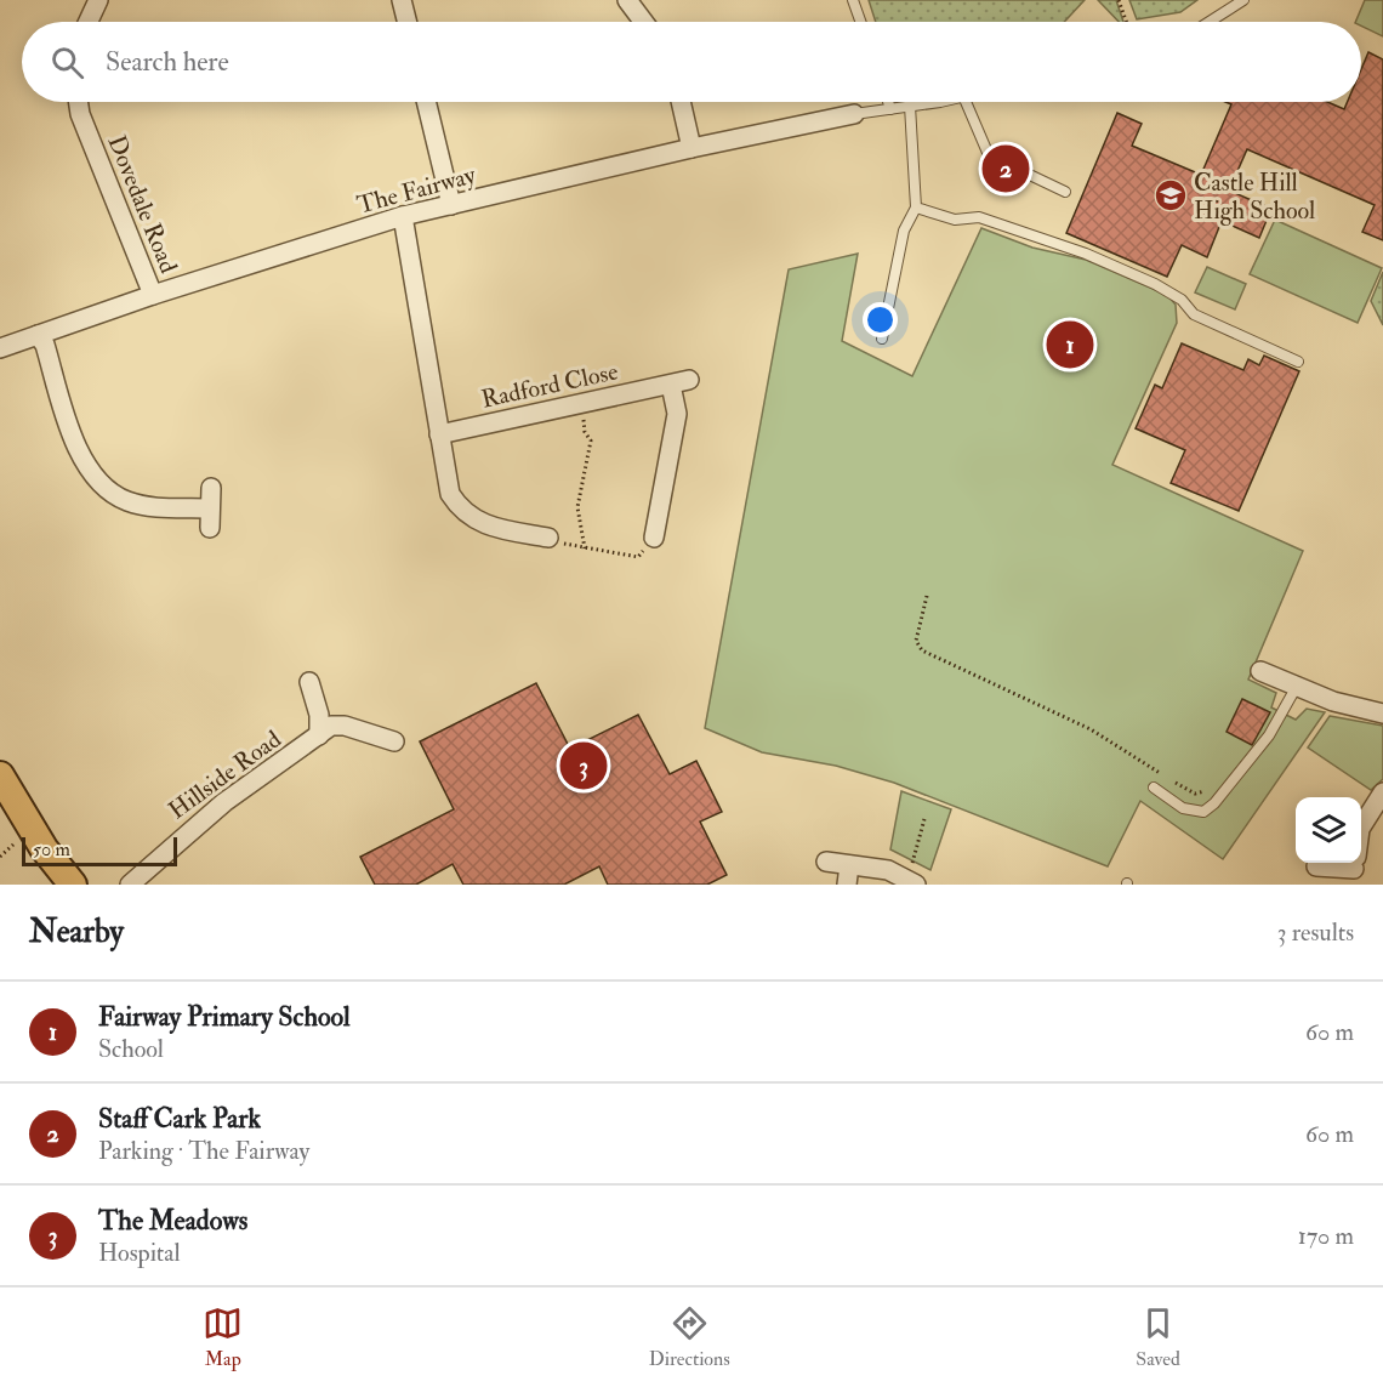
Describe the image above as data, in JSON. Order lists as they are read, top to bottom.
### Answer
{
  "streets": {
    "street": [
      "The Fairway",
      "Dovedale Road",
      "Radford Close",
      "Hillside Road"
    ]
  },
  "crossings": [
    ["The Fairway", "Dovedale Road"]
  ],
  "places": {
    "school or university": ["Castle Hill High School"]
  },
  "scale_bar": "50 m",
  "page": {
    "search": "Search here",
    "pins": ["2", "1", "3"],
    "scale": "50 m",
    "heading": ["Nearby", "3 results"],
    "list": [
      {
        "mark": "1",
        "name": "Fairway Primary School",
        "note": "School",
        "value": "60 m"
      },
      {
        "mark": "2",
        "name": "Staff Cark Park",
        "note": "Parking · The Fairway",
        "value": "60 m"
      },
      {
        "mark": "3",
        "name": "The Meadows",
        "note": "Hospital",
        "value": "170 m"
      }
    ],
    "nav": ["Map", "Directions", "Saved"]
  }
}
